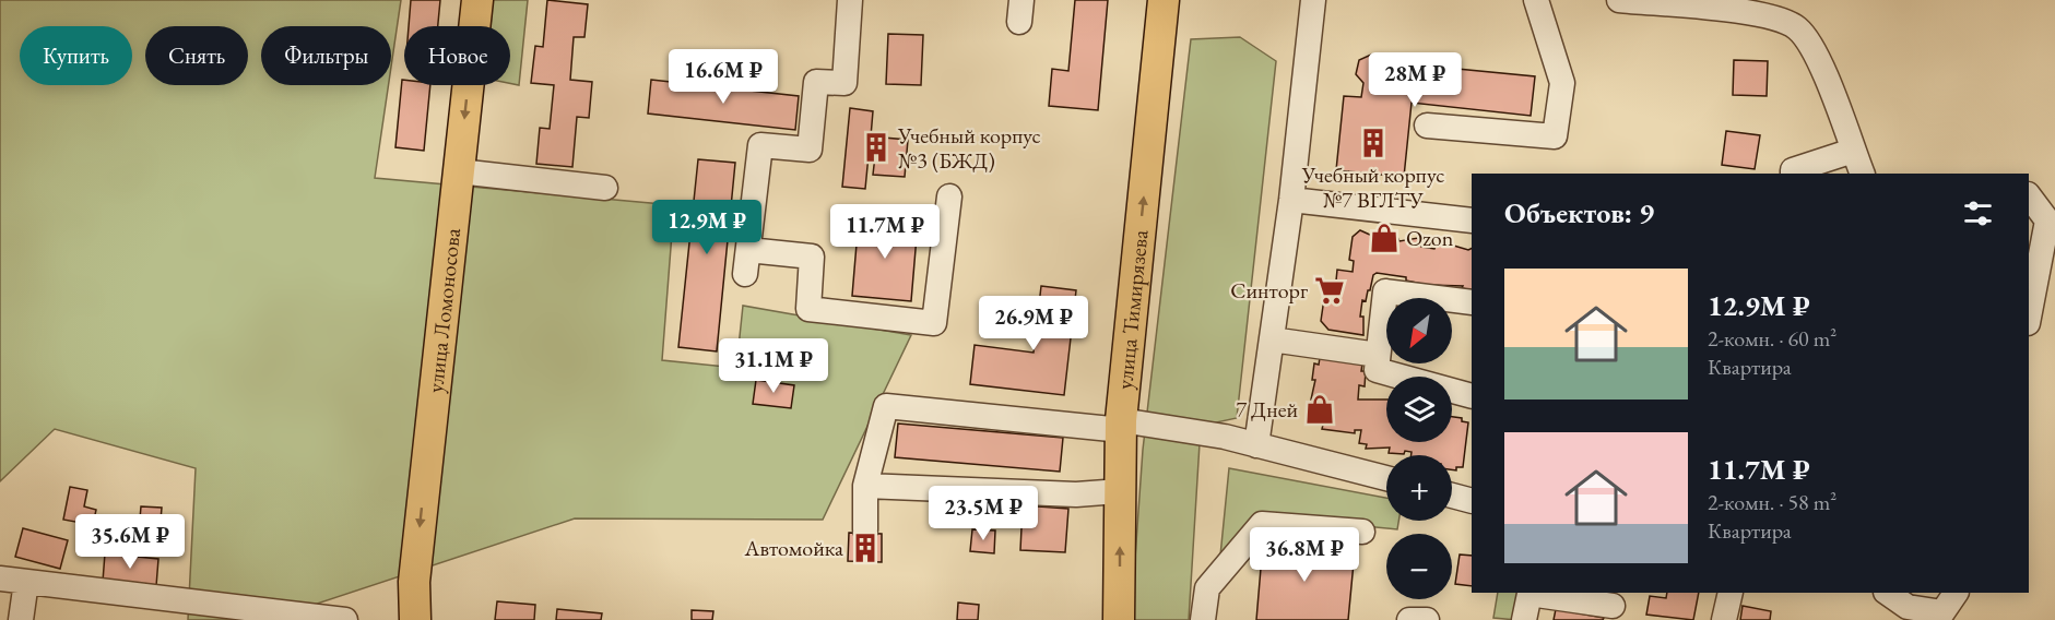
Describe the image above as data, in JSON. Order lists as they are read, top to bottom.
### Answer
{
  "streets": {
    "main road": ["улица Ломоносова", "улица Тимирязева"]
  },
  "one_way": ["улица Ломоносова", "улица Тимирязева"],
  "places": {
    "building": ["Учебный корпус №7 ВГЛТУ", "Учебный корпус №3 (БЖД)", "Автомойка"],
    "shop": ["Ozon", "7 Дней"],
    "supermarket": ["Синторг"]
  },
  "north": "bottom left",
  "page": {
    "chip": [
      "Купить",
      "Снять",
      "Фильтры",
      "Новое"
    ],
    "price": [
      "16.6M ₽",
      "28M ₽",
      "12.9M ₽",
      "11.7M ₽",
      "26.9M ₽",
      "31.1M ₽",
      "23.5M ₽",
      "35.6M ₽",
      "36.8M ₽"
    ],
    "heading": "Объектов: 9",
    "list": [
      {
        "name": "12.9M ₽",
        "note": "2-комн. · 60 m² · Квартира"
      },
      {
        "name": "11.7M ₽",
        "note": "2-комн. · 58 m² · Квартира"
      }
    ],
    "map_buttons": ["+", "−"]
  }
}
